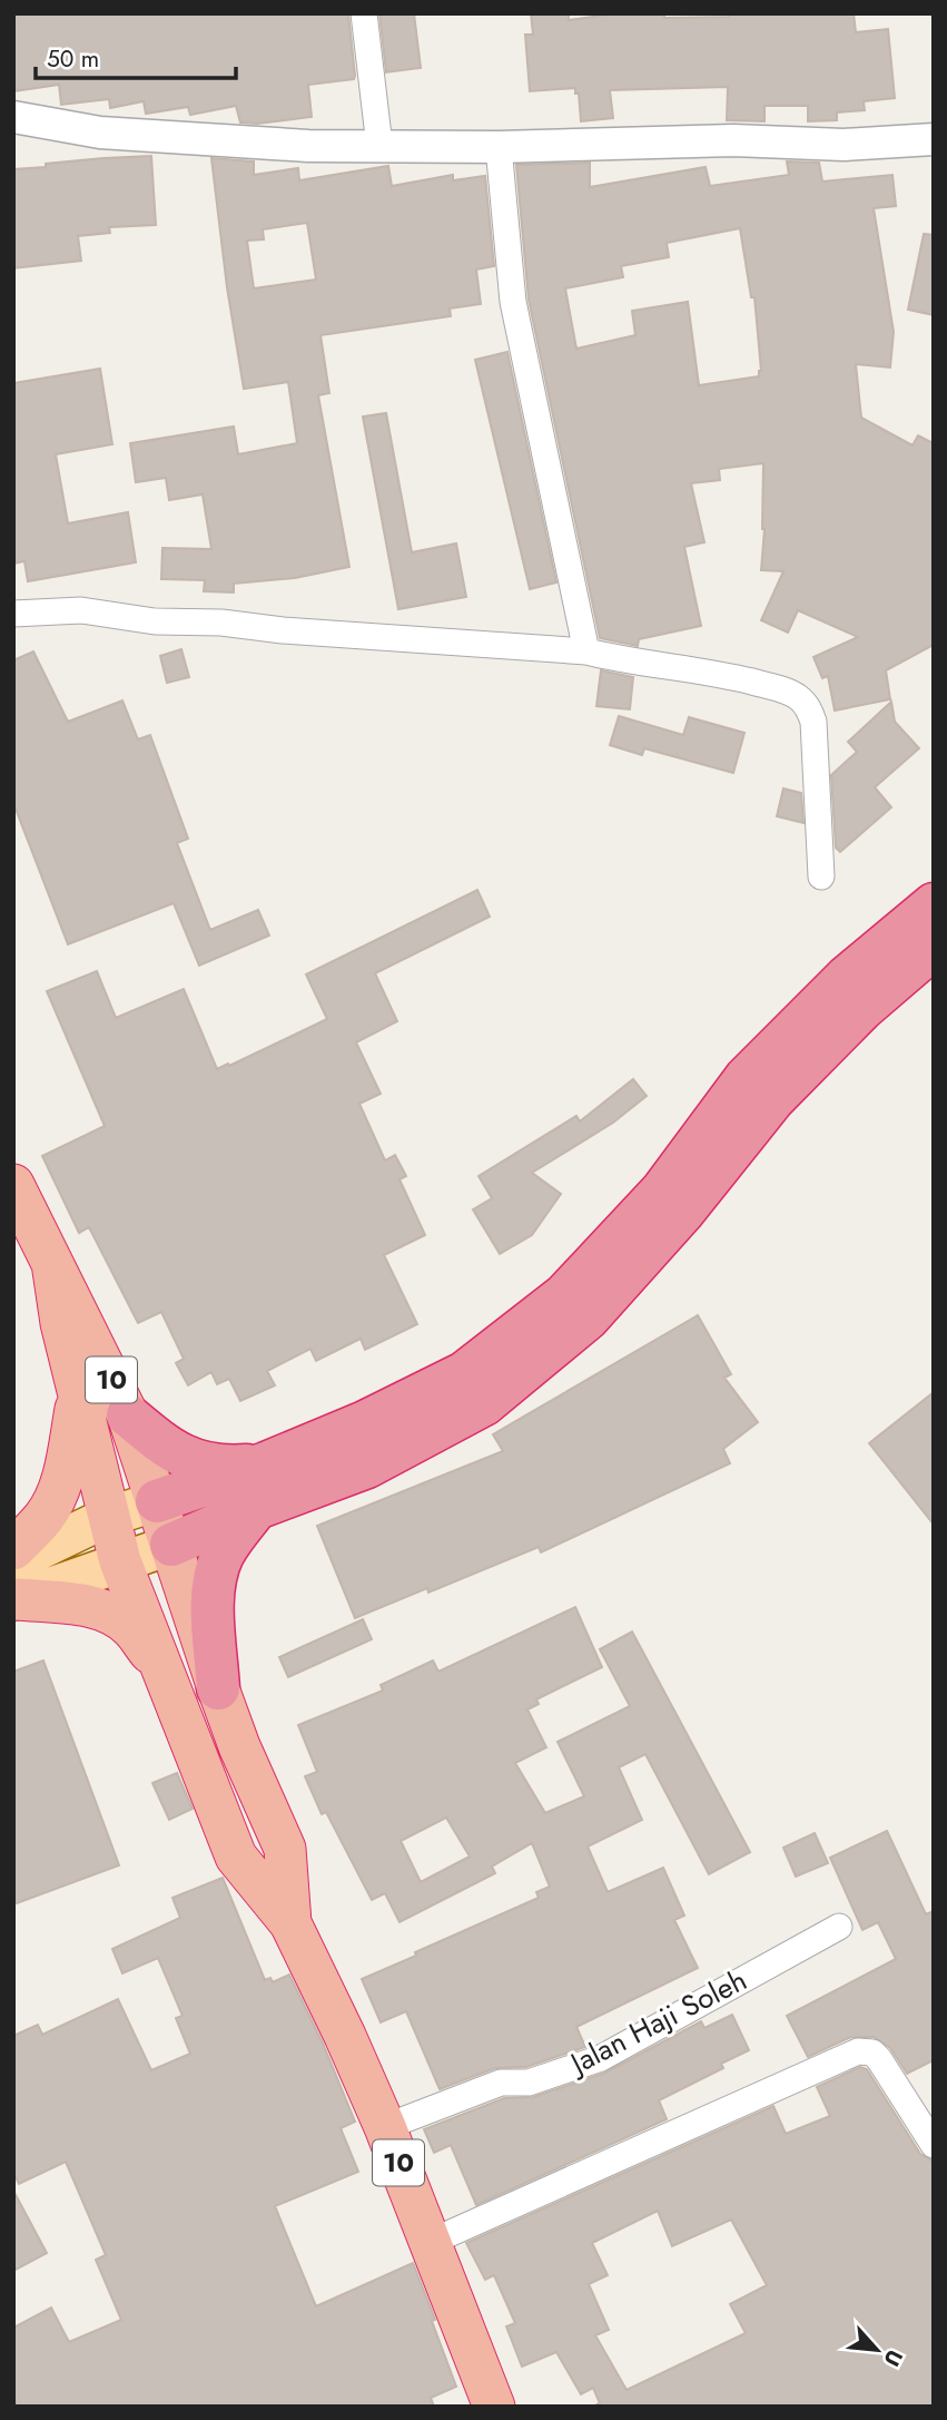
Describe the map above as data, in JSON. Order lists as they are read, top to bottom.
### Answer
{
  "streets": {
    "highway": ["10"],
    "street": ["Jalan Haji Soleh"]
  },
  "crossings": [
    ["10", "Jalan Haji Soleh"]
  ],
  "scale_bar": "50 m",
  "north": "bottom right"
}
